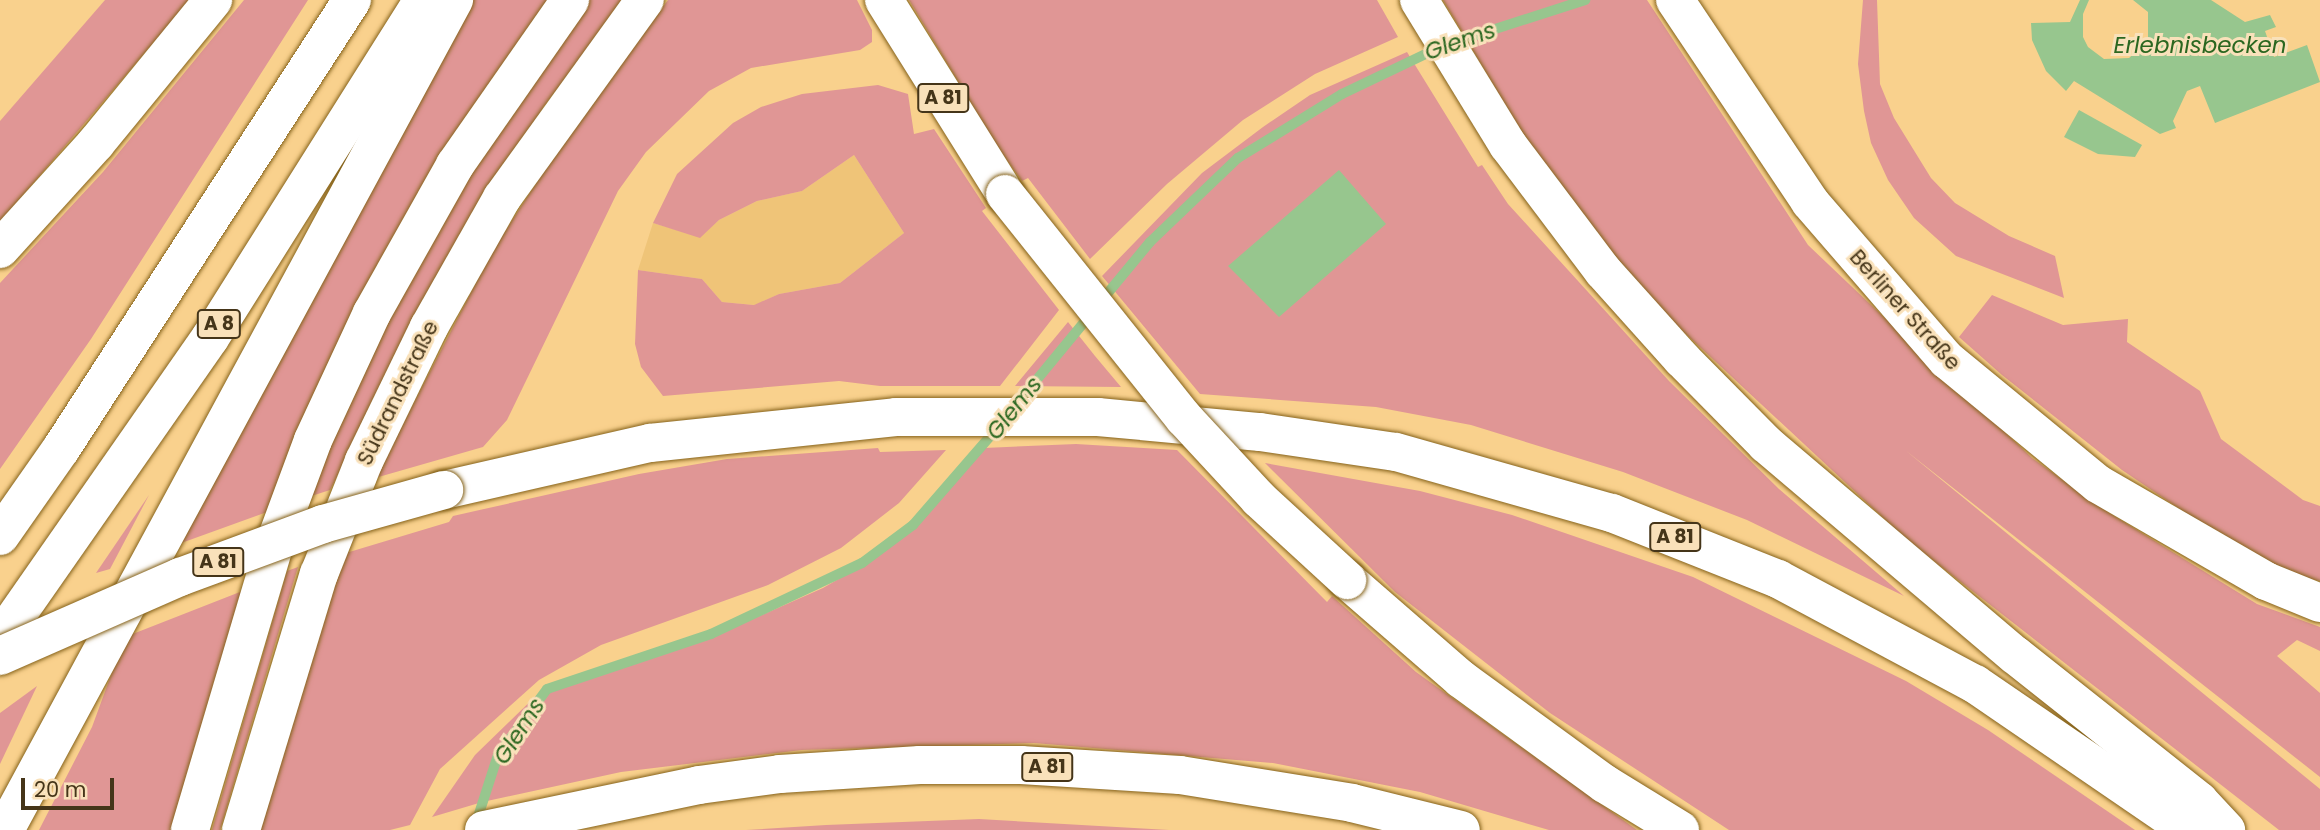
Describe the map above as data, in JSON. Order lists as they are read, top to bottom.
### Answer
{
  "streets": {
    "main road": [
      "A 81",
      "Berliner Straße",
      "A 8",
      "Südrandstraße"
    ]
  },
  "water": ["Glems", "Erlebnisbecken"],
  "scale_bar": "20 m"
}
